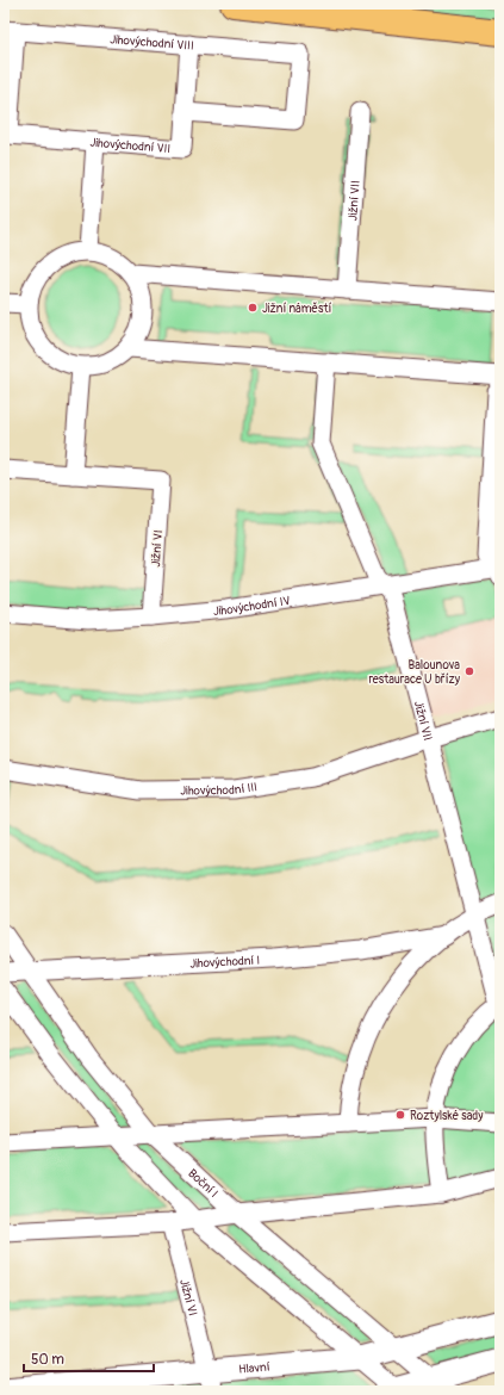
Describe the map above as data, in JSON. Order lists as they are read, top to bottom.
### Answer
{
  "streets": {
    "street": [
      "Jihovýchodní VIII",
      "Jihovýchodní VII",
      "Jižní VII",
      "Jižní VI",
      "Jihovýchodní IV",
      "Jihovýchodní III",
      "Jihovýchodní I",
      "Boční I",
      "Hlavní"
    ]
  },
  "crossings": [
    ["Jihovýchodní VIII", "Jihovýchodní VII"],
    ["Jižní VII", "Jihovýchodní IV"],
    ["Jižní VII", "Jihovýchodní III"],
    ["Jižní VI", "Jihovýchodní IV"],
    ["Jižní VI", "Hlavní"],
    ["Jihovýchodní I", "Boční I"],
    ["Boční I", "Hlavní"]
  ],
  "places": ["Jižní náměstí", "Balounova restaurace U břízy", "Roztylské sady"],
  "scale_bar": "50 m"
}
